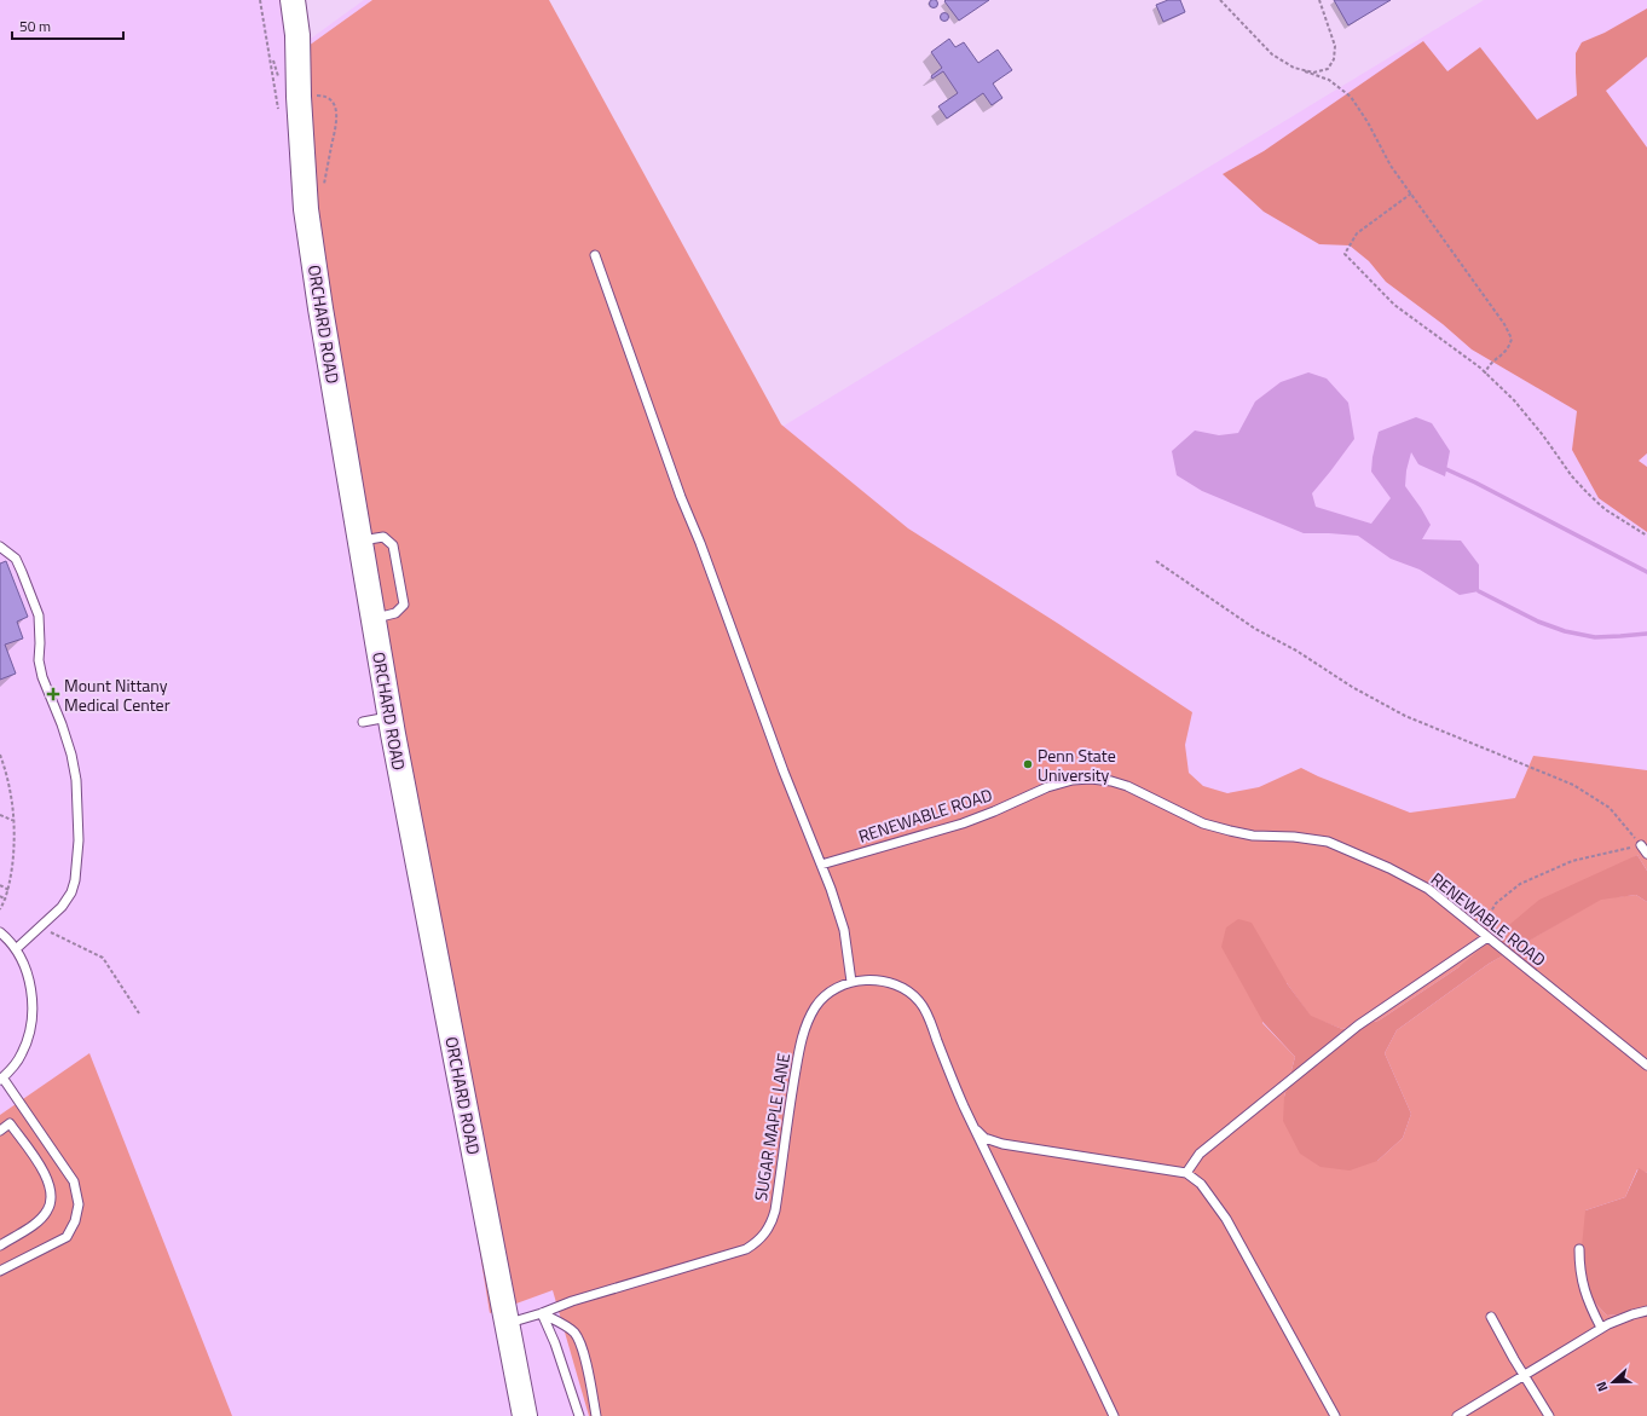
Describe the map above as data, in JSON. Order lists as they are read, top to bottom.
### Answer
{
  "streets": {
    "street": ["ORCHARD ROAD"],
    "lane": ["RENEWABLE ROAD", "SUGAR MAPLE LANE"]
  },
  "crossings": [
    ["ORCHARD ROAD", "SUGAR MAPLE LANE"]
  ],
  "places": {
    "health": ["Mount Nittany Medical Center"],
    "other": ["Penn State University"]
  },
  "scale_bar": "50 m",
  "north": "left"
}
